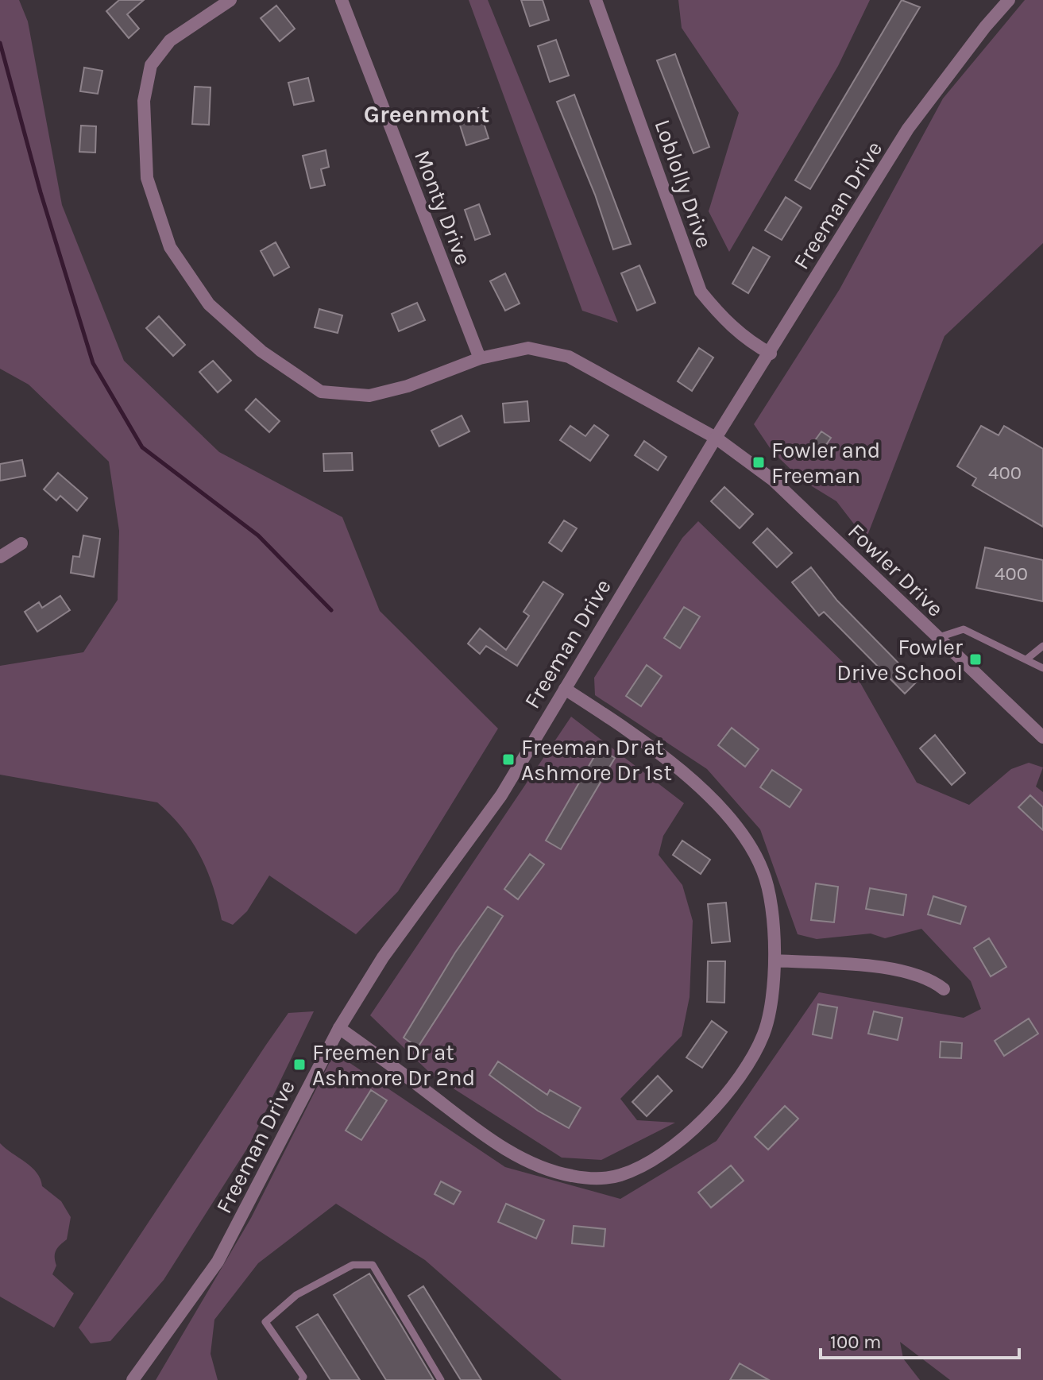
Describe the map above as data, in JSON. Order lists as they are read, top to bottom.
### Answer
{
  "streets": {
    "street": [
      "Loblolly Drive",
      "Freeman Drive",
      "Monty Drive",
      "Fowler Drive"
    ]
  },
  "crossings": [
    ["Loblolly Drive", "Freeman Drive"],
    ["Freeman Drive", "Fowler Drive"],
    ["Monty Drive", "Fowler Drive"]
  ],
  "districts": ["Greenmont"],
  "places": {
    "transit": [
      "Fowler and Freeman",
      "Fowler Drive School",
      "Freeman Dr at Ashmore Dr 1st",
      "Freemen Dr at Ashmore Dr 2nd"
    ]
  },
  "house_numbers": ["400", "400"],
  "scale_bar": "100 m"
}
